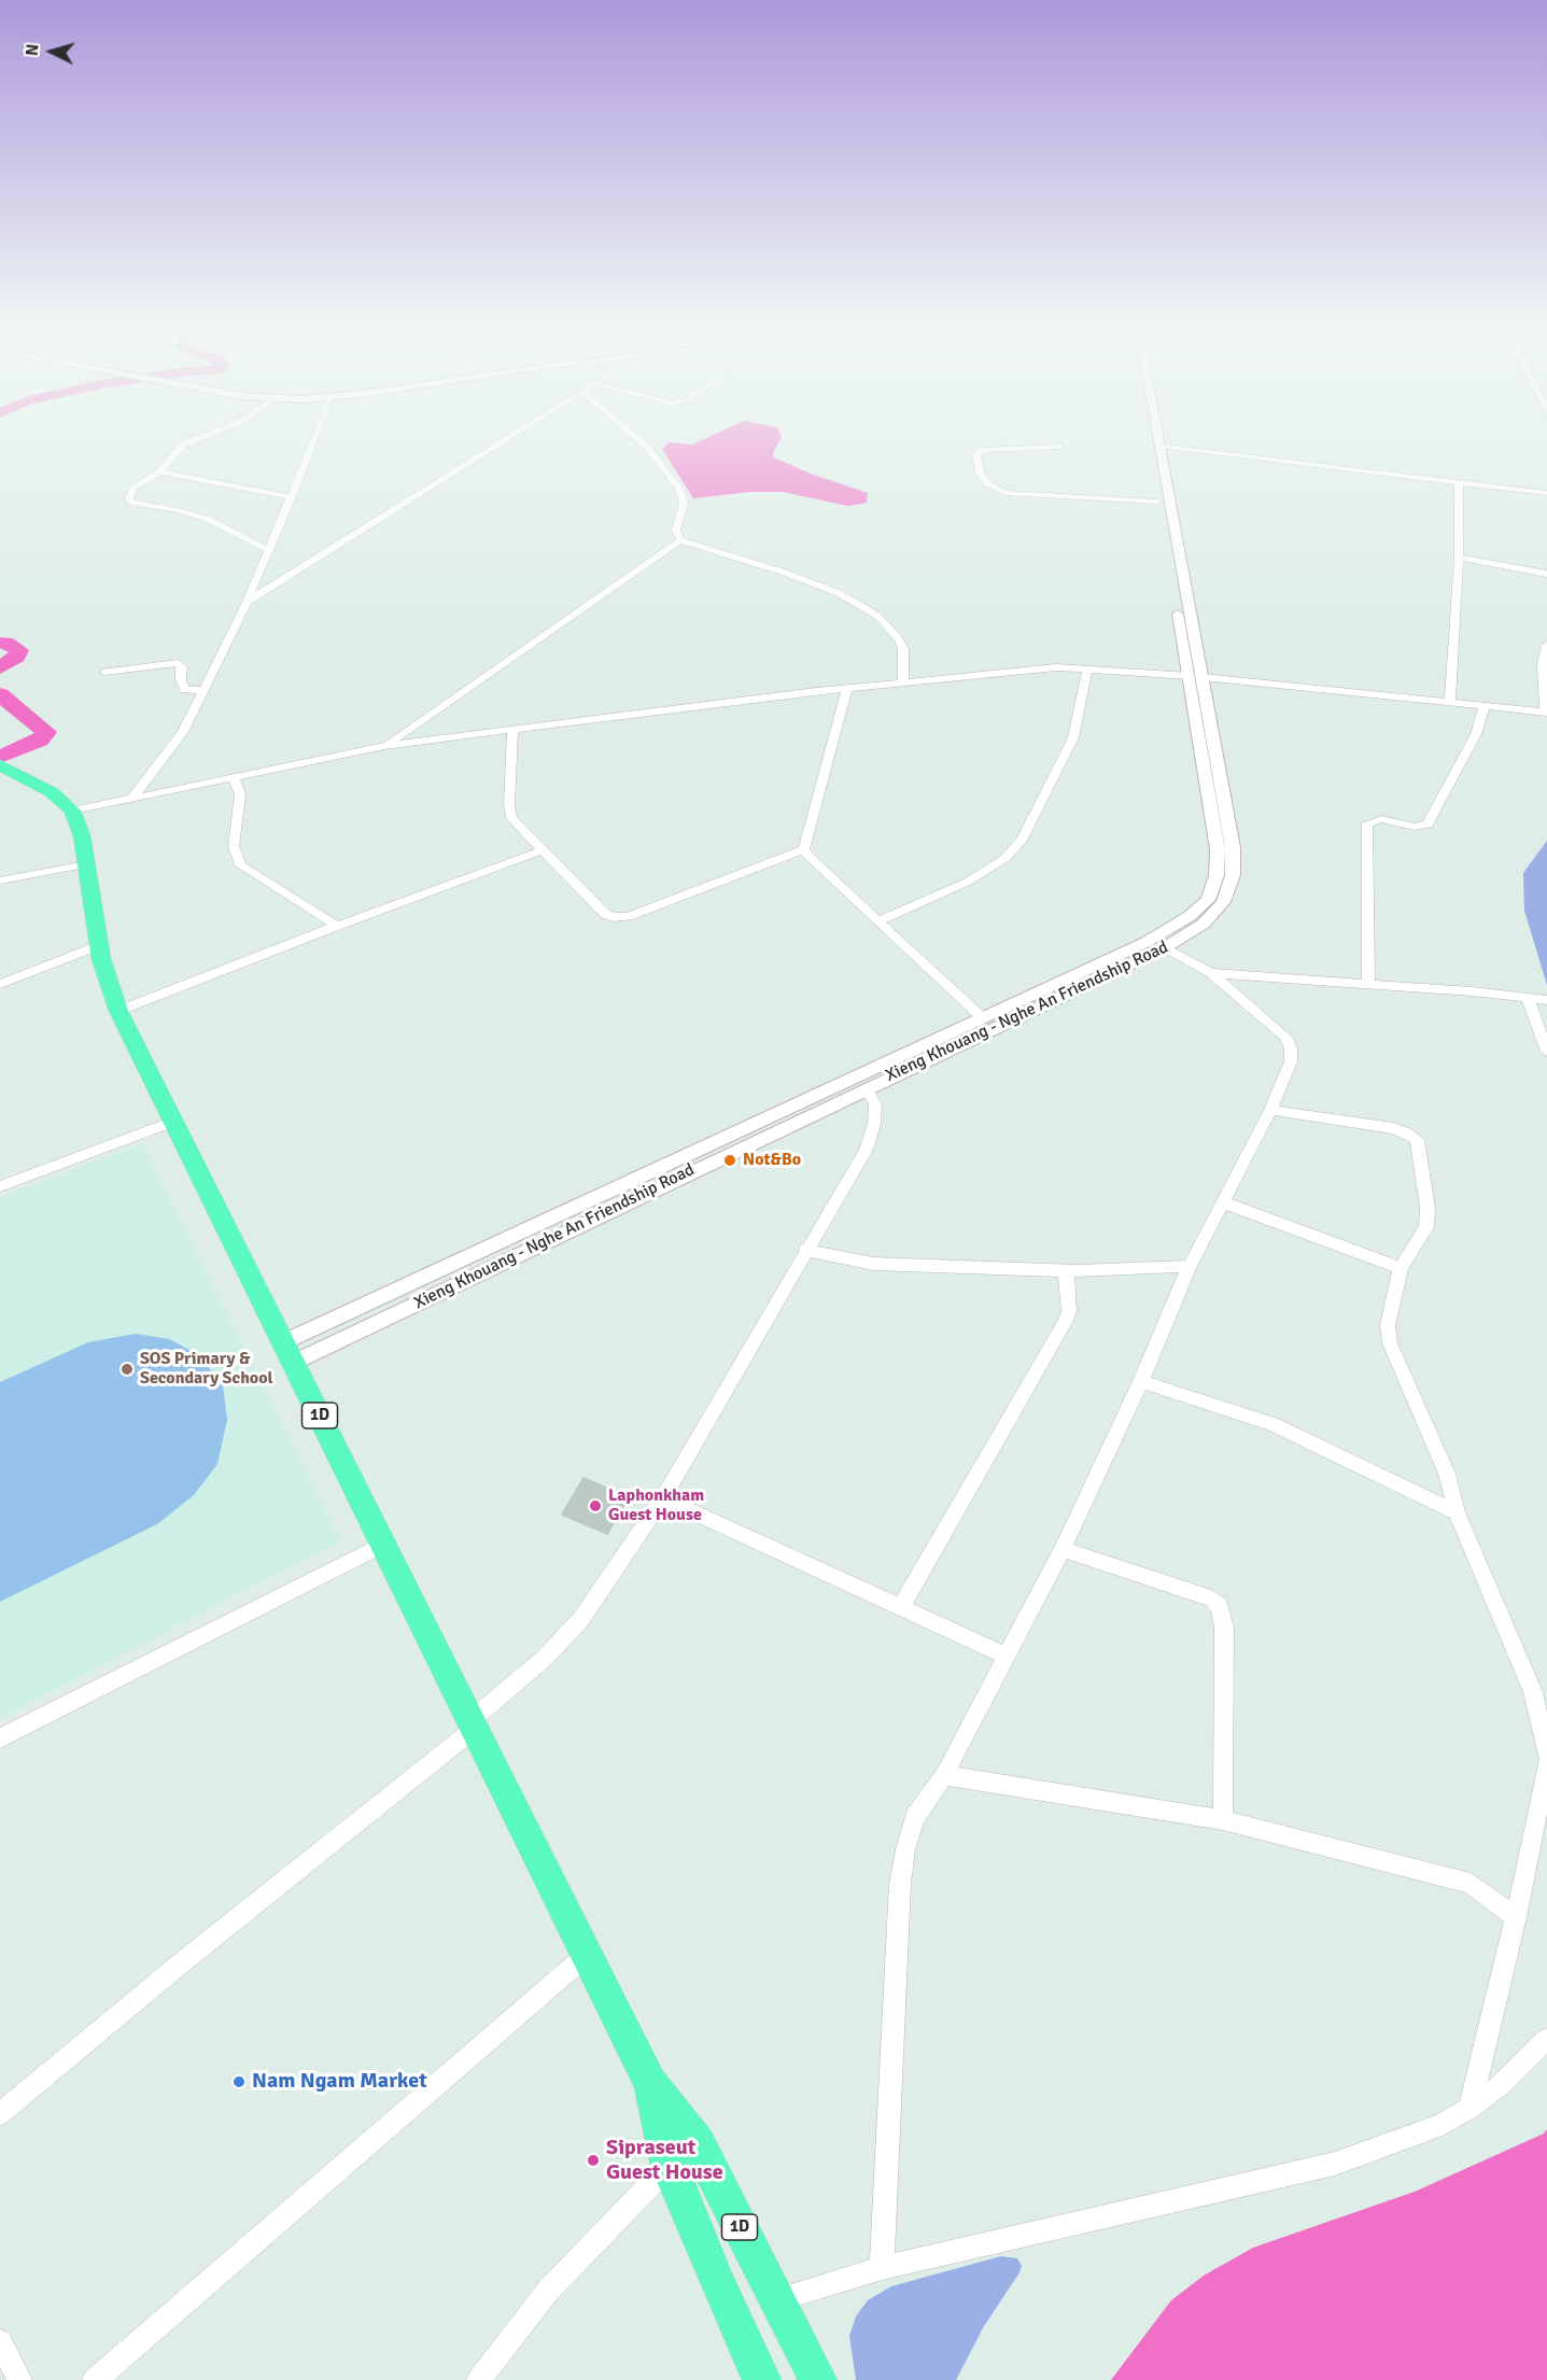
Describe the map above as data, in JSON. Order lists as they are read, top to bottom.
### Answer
{
  "streets": {
    "highway": ["1D"],
    "street": ["Xieng Khouang - Nghe An Friendship Road"]
  },
  "crossings": [
    ["Xieng Khouang - Nghe An Friendship Road", "1D"]
  ],
  "places": [
    "Not&Bo",
    "SOS Primary & Secondary School",
    "Laphonkham Guest House",
    "Nam Ngam Market",
    "Sipraseut Guest House"
  ],
  "north": "left"
}
